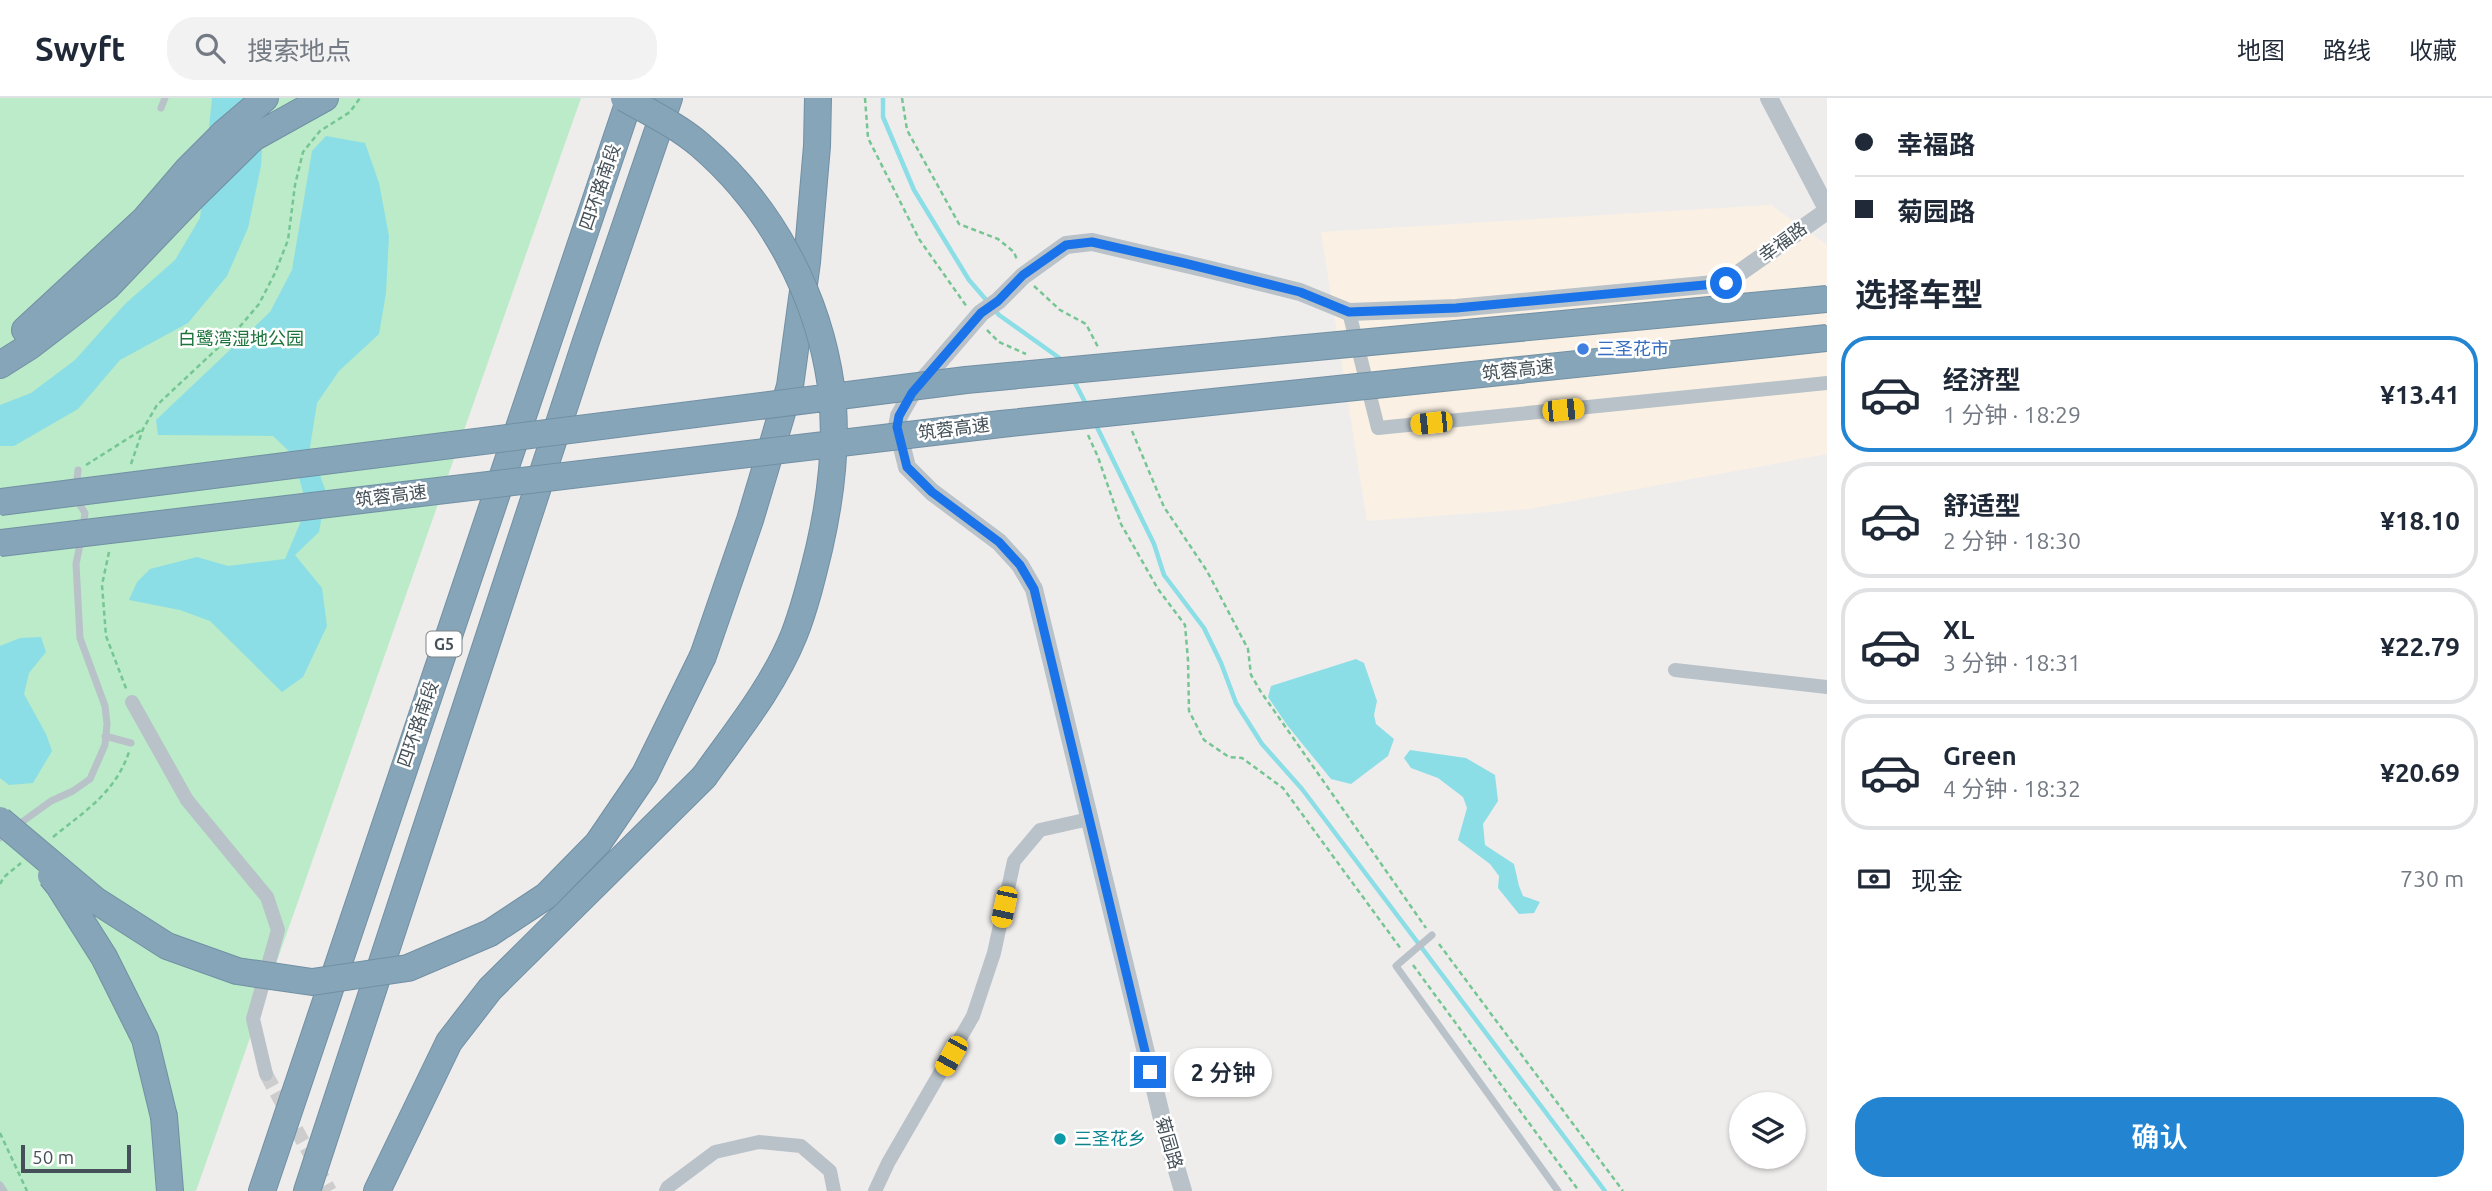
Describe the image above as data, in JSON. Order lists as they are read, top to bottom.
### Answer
{
  "streets": {
    "highway": ["四环路南段", "筑蓉高速", "G5"],
    "street": ["幸福路", "菊园路"]
  },
  "crossings": [
    ["幸福路", "菊园路"]
  ],
  "parks": ["白鹭湾湿地公园"],
  "places": ["三圣花市", "三圣花乡"],
  "scale_bar": "50 m",
  "page": {
    "header": "Swyft",
    "search": "搜索地点",
    "nav": ["地图", "路线", "收藏"],
    "banner": ["幸福路", "菊园路"],
    "heading": "选择车型",
    "list": [
      {
        "name": "经济型",
        "note": "1 分钟 · 18:29",
        "value": "¥13.41"
      },
      {
        "name": "舒适型",
        "note": "2 分钟 · 18:30",
        "value": "¥18.10"
      },
      {
        "name": "XL",
        "note": "3 分钟 · 18:31",
        "value": "¥22.79"
      },
      {
        "name": "Green",
        "note": "4 分钟 · 18:32",
        "value": "¥20.69"
      }
    ],
    "pay": ["现金", "730 m"],
    "bubble": "2 分钟",
    "buttons": "确认",
    "scale": "50 m"
  }
}
